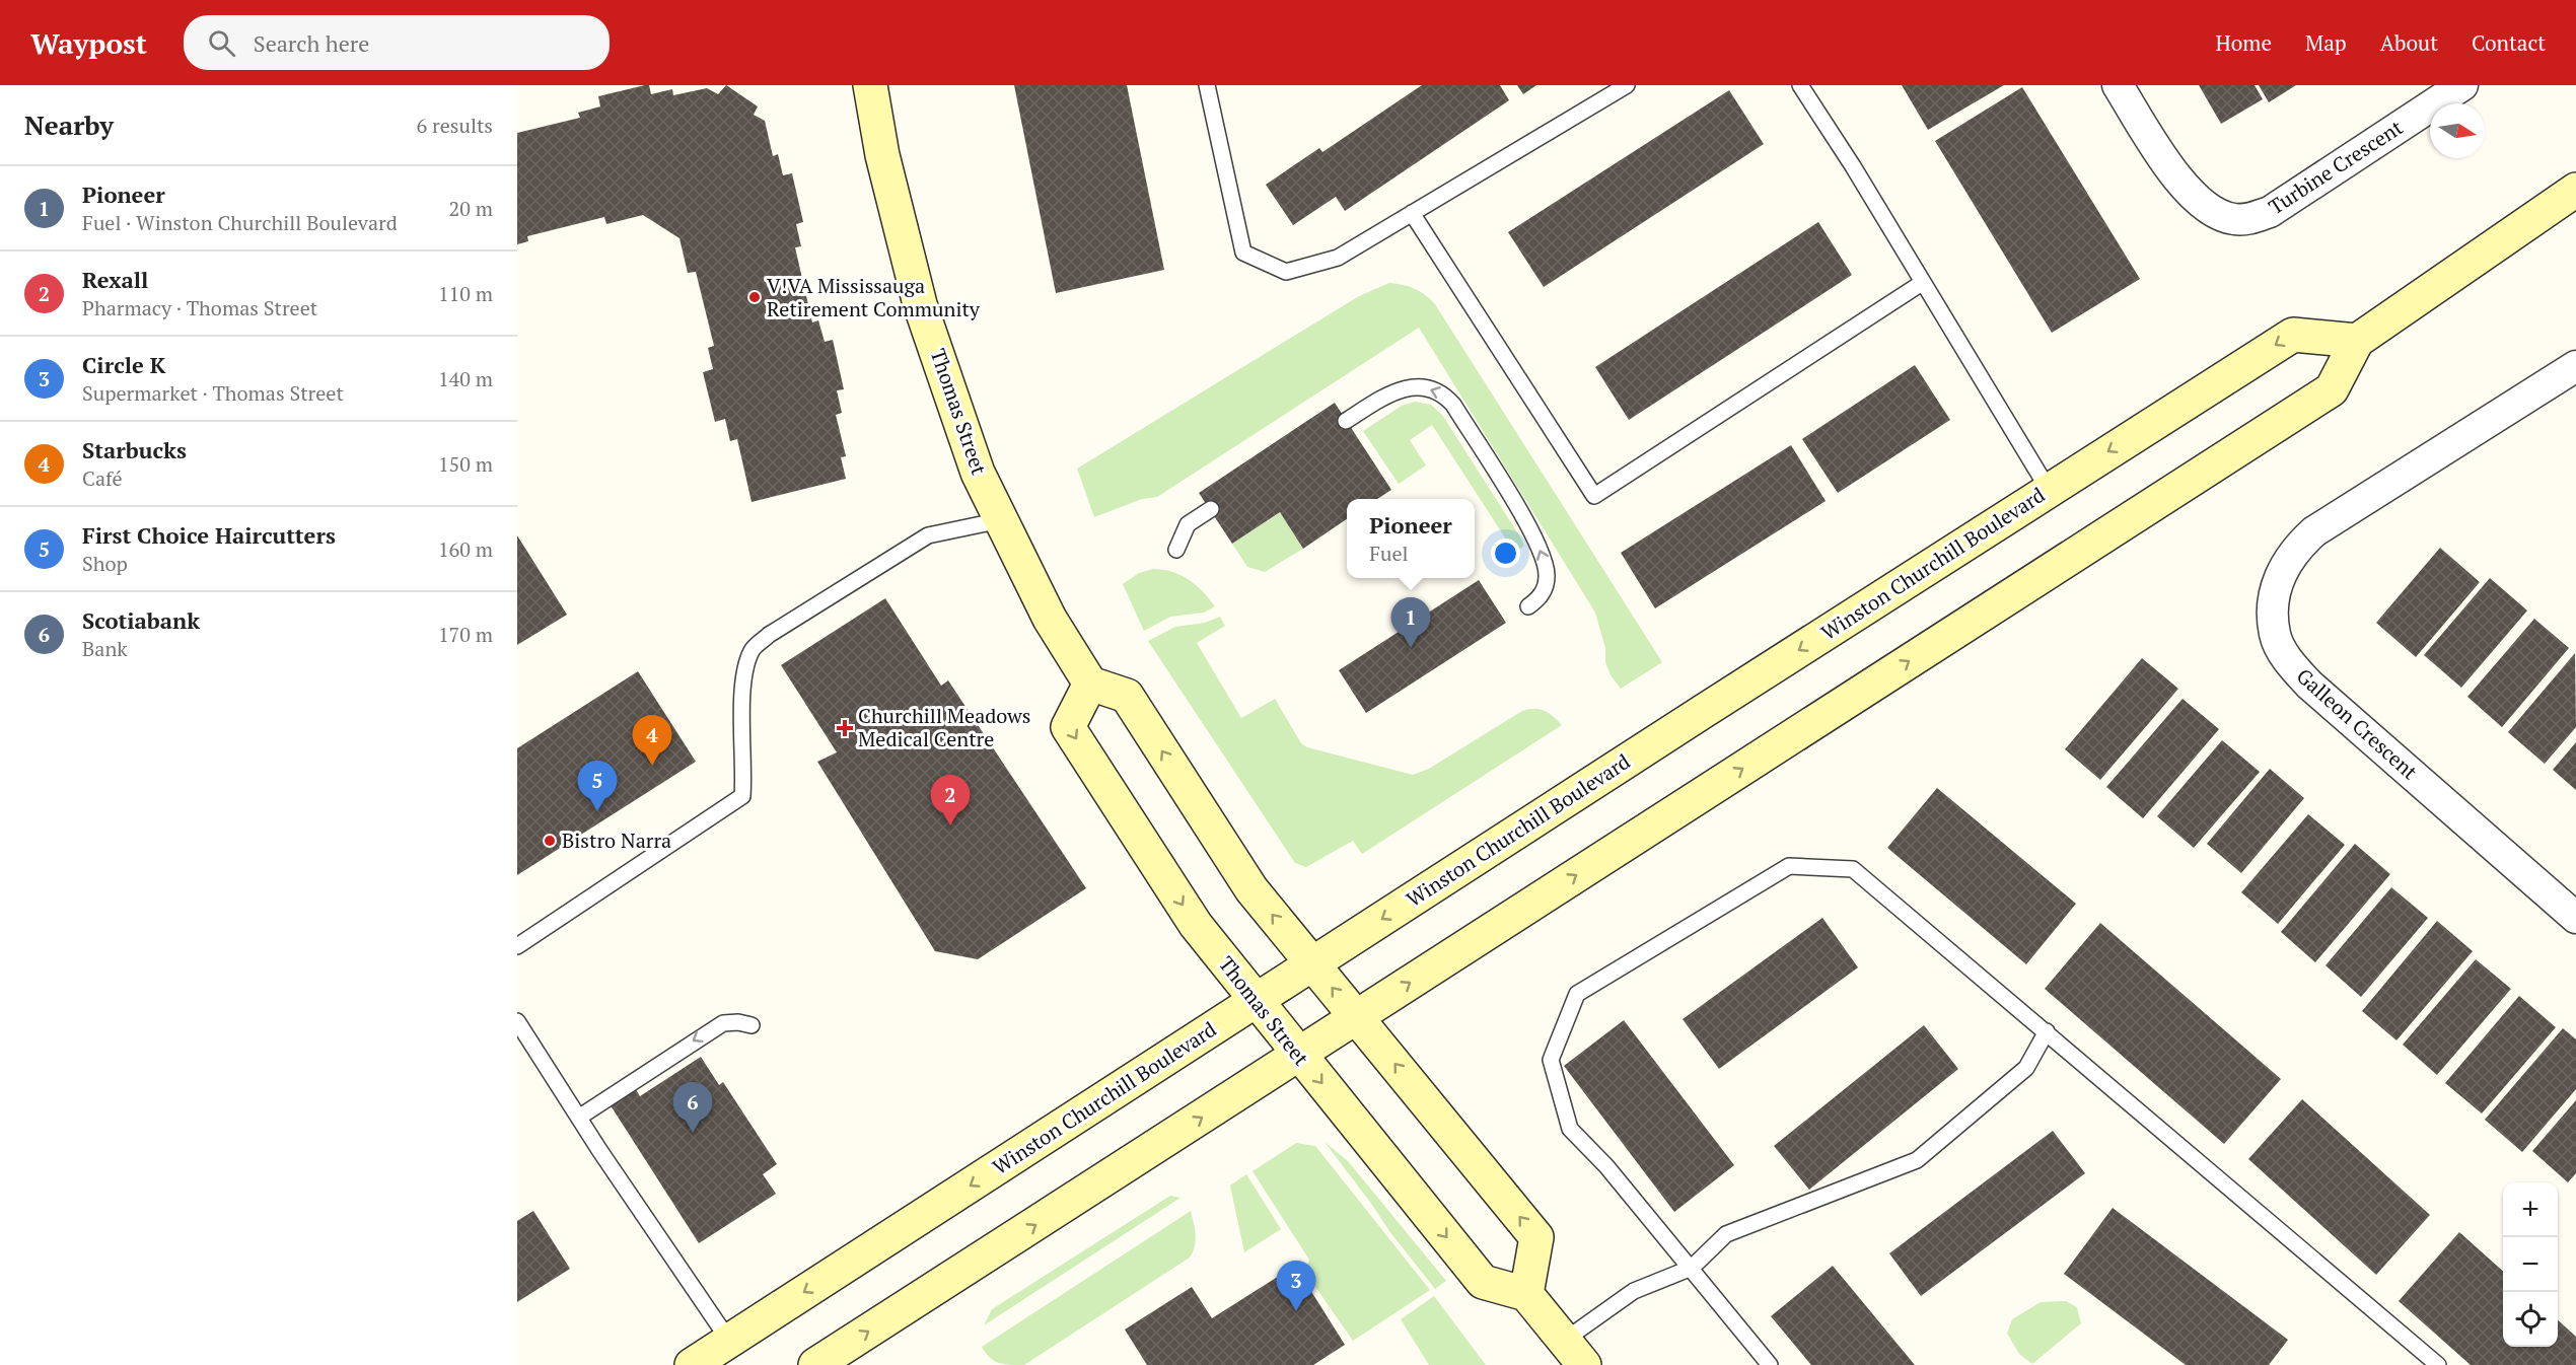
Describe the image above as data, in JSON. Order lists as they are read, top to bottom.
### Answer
{
  "streets": {
    "main road": ["Thomas Street", "Winston Churchill Boulevard"],
    "street": ["Turbine Crescent", "Galleon Crescent"]
  },
  "crossings": [
    ["Thomas Street", "Winston Churchill Boulevard"]
  ],
  "places": {
    "other": ["V!VA Mississauga Retirement Community", "Bistro Narra"],
    "health": ["Churchill Meadows Medical Centre"]
  },
  "north": "right",
  "page": {
    "header": "Waypost",
    "search": "Search here",
    "nav": [
      "Home",
      "Map",
      "About",
      "Contact"
    ],
    "heading": ["Nearby", "6 results"],
    "list": [
      {
        "mark": "1",
        "name": "Pioneer",
        "note": "Fuel · Winston Churchill Boulevard",
        "value": "20 m"
      },
      {
        "mark": "2",
        "name": "Rexall",
        "note": "Pharmacy · Thomas Street",
        "value": "110 m"
      },
      {
        "mark": "3",
        "name": "Circle K",
        "note": "Supermarket · Thomas Street",
        "value": "140 m"
      },
      {
        "mark": "4",
        "name": "Starbucks",
        "note": "Café",
        "value": "150 m"
      },
      {
        "mark": "5",
        "name": "First Choice Haircutters",
        "note": "Shop",
        "value": "160 m"
      },
      {
        "mark": "6",
        "name": "Scotiabank",
        "note": "Bank",
        "value": "170 m"
      }
    ],
    "popup": ["Pioneer", "Fuel"],
    "pins": [
      "1",
      "4",
      "5",
      "2",
      "6",
      "3"
    ],
    "map_buttons": ["+", "−"]
  }
}
